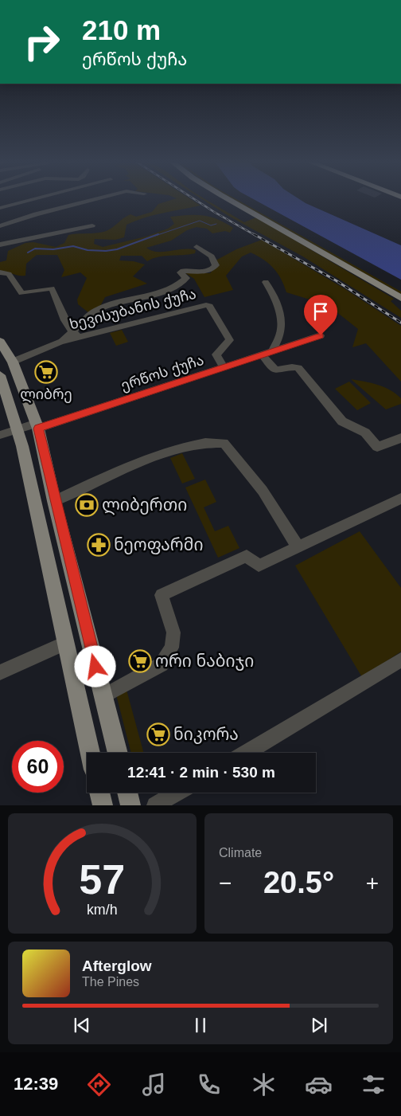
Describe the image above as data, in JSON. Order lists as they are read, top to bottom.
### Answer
{
  "streets": {
    "street": ["ხევისუბანის ქუჩა", "ერწოს ქუჩა"]
  },
  "crossings": [
    ["ხევისუბანის ქუჩა", "ერწოს ქუჩა"]
  ],
  "places": {
    "supermarket": ["ლიბრე", "ორი ნაბიჯი", "ნიკორა"],
    "bank": ["ლიბერთი"],
    "pharmacy": ["ნეოფარმი"]
  },
  "page": {
    "turn": ["210 m", "ერწოს ქუჩა"],
    "limit": "60",
    "trip": "12:41 · 2 min · 530 m",
    "tile": "Climate",
    "heat": ["−", "20.5°", "+"],
    "song": ["Afterglow", "The Pines"],
    "tabs": "12:39",
    "gauge": ["57", "km/h"]
  }
}
